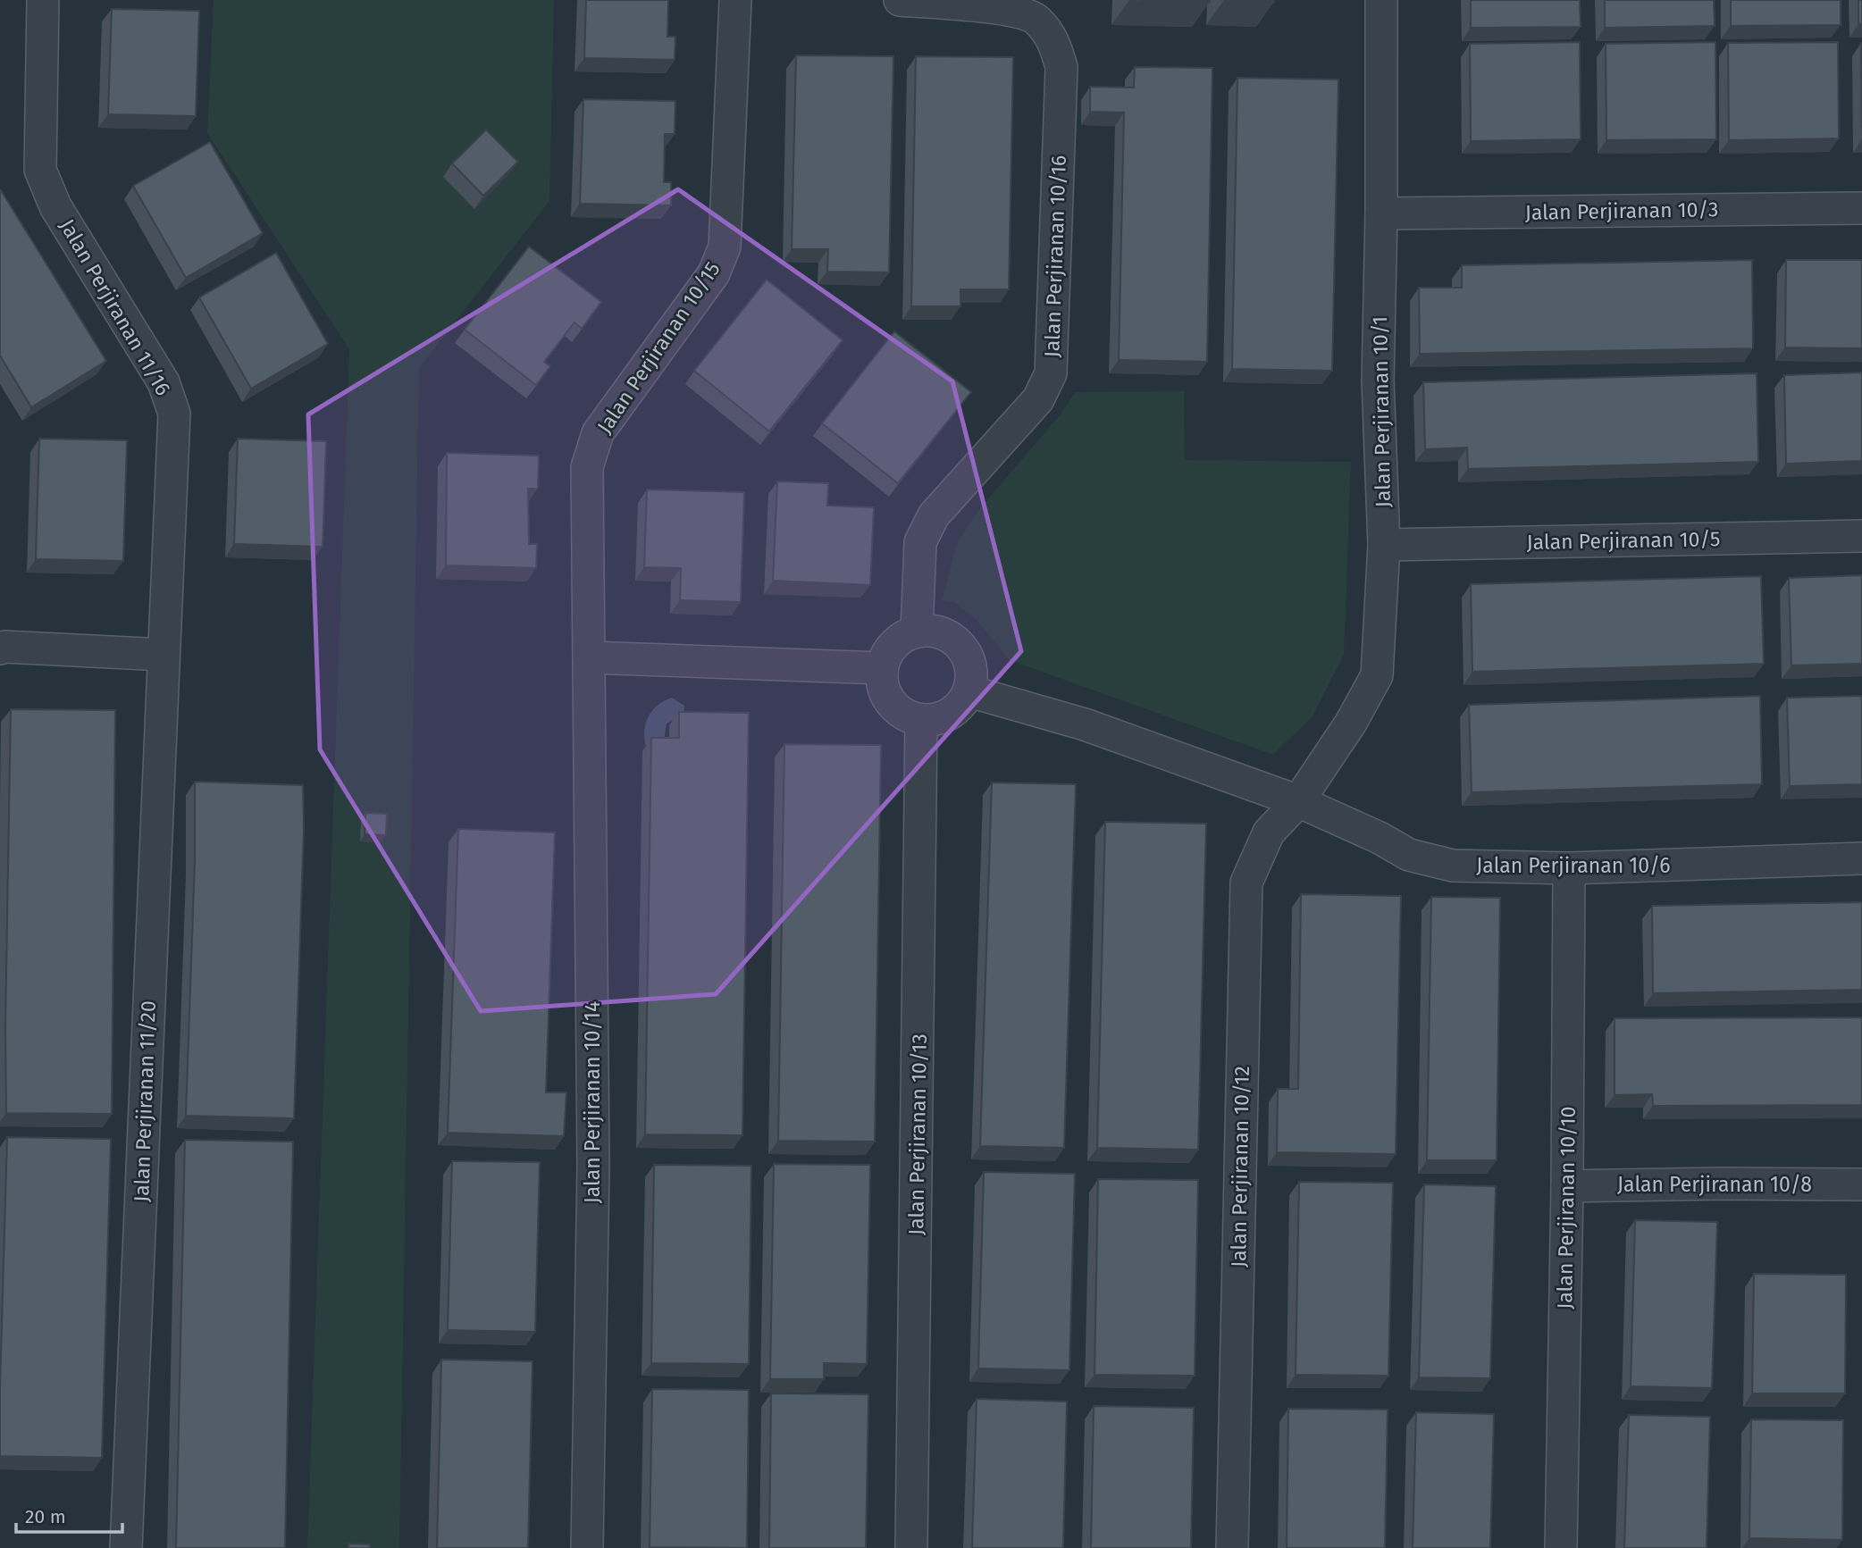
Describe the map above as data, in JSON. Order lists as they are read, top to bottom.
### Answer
{
  "streets": {
    "street": [
      "Jalan Perjiranan 10/3",
      "Jalan Perjiranan 10/16",
      "Jalan Perjiranan 11/16",
      "Jalan Perjiranan 10/15",
      "Jalan Perjiranan 10/1",
      "Jalan Perjiranan 10/5",
      "Jalan Perjiranan 10/6",
      "Jalan Perjiranan 11/20",
      "Jalan Perjiranan 10/14",
      "Jalan Perjiranan 10/13",
      "Jalan Perjiranan 10/12",
      "Jalan Perjiranan 10/8",
      "Jalan Perjiranan 10/10"
    ]
  },
  "crossings": [
    ["Jalan Perjiranan 10/3", "Jalan Perjiranan 10/1"],
    ["Jalan Perjiranan 10/16", "Jalan Perjiranan 10/6"],
    ["Jalan Perjiranan 10/16", "Jalan Perjiranan 10/13"],
    ["Jalan Perjiranan 11/16", "Jalan Perjiranan 11/20"],
    ["Jalan Perjiranan 10/15", "Jalan Perjiranan 10/14"],
    ["Jalan Perjiranan 10/1", "Jalan Perjiranan 10/5"],
    ["Jalan Perjiranan 10/1", "Jalan Perjiranan 10/6"],
    ["Jalan Perjiranan 10/1", "Jalan Perjiranan 10/12"],
    ["Jalan Perjiranan 10/6", "Jalan Perjiranan 10/13"],
    ["Jalan Perjiranan 10/6", "Jalan Perjiranan 10/12"],
    ["Jalan Perjiranan 10/6", "Jalan Perjiranan 10/10"],
    ["Jalan Perjiranan 10/8", "Jalan Perjiranan 10/10"]
  ],
  "scale_bar": "20 m"
}
